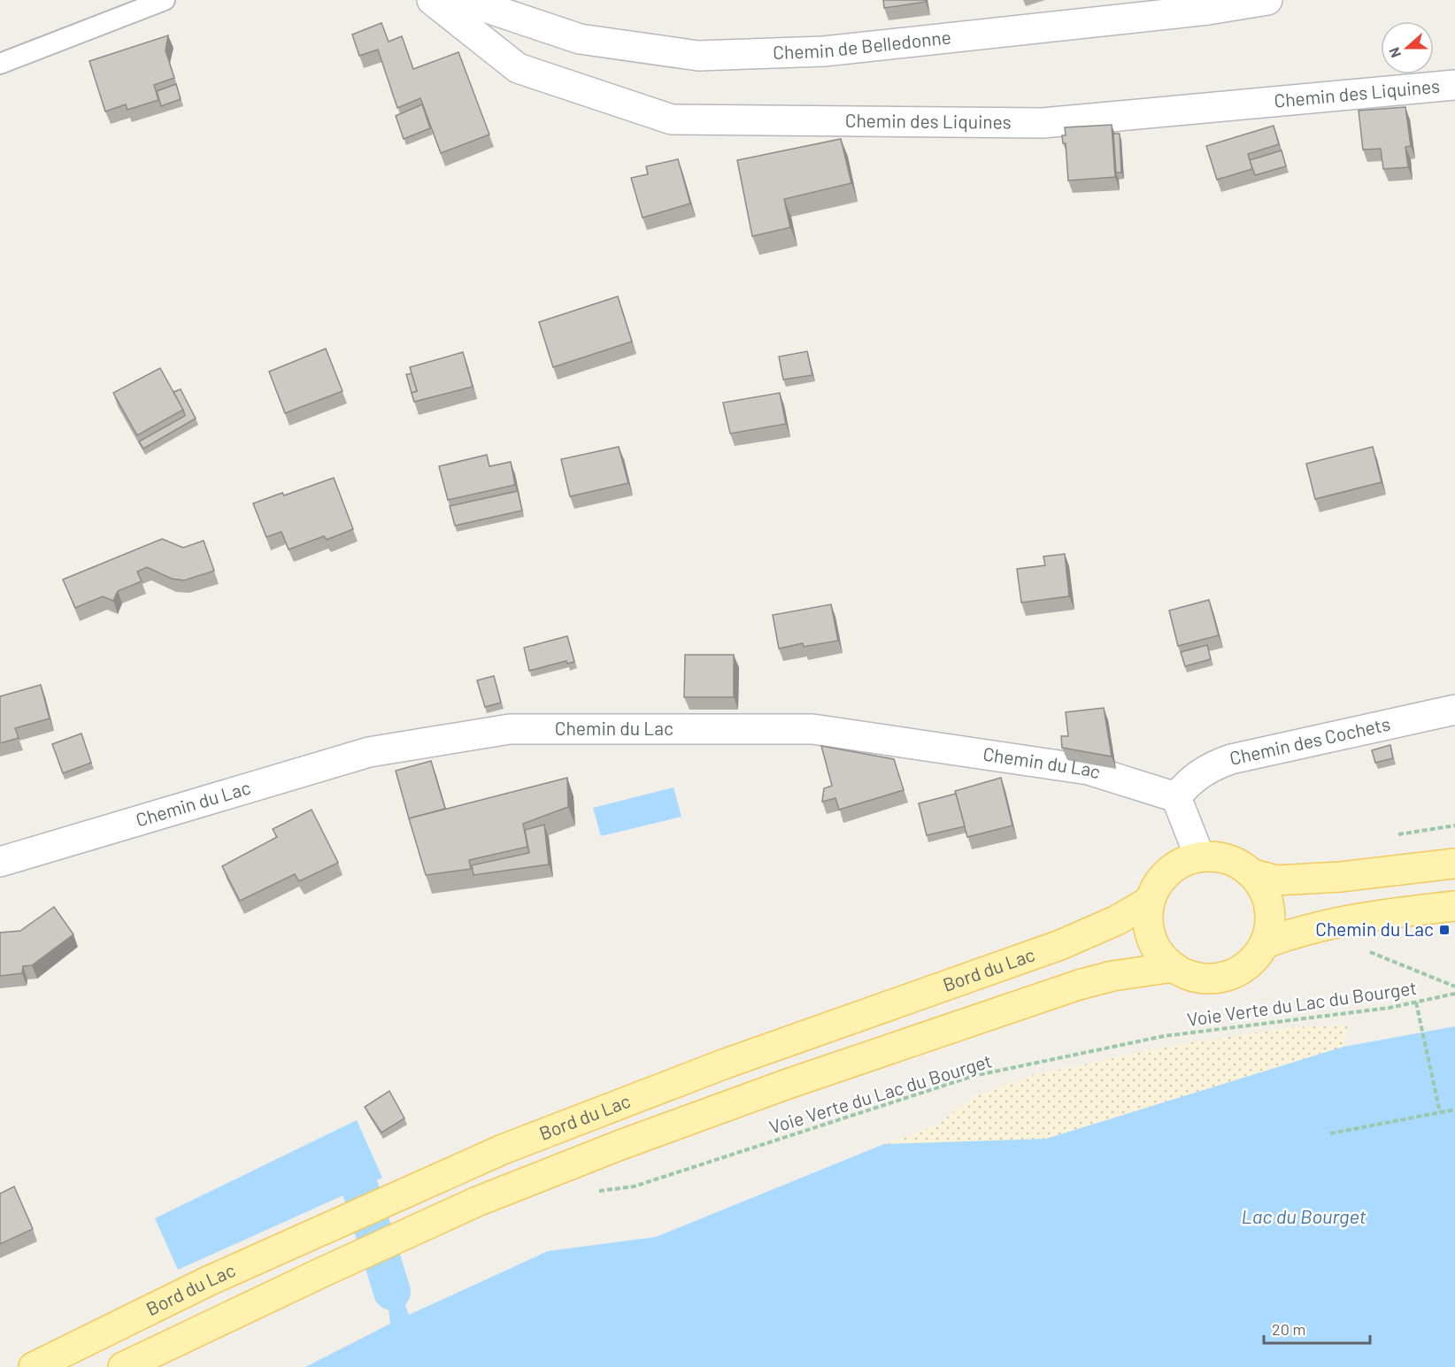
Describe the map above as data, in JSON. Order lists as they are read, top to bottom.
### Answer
{
  "streets": {
    "main road": ["Bord du Lac"],
    "street": [
      "Chemin de Belledonne",
      "Chemin des Liquines",
      "Chemin du Lac",
      "Chemin des Cochets"
    ],
    "path": ["Voie Verte du Lac du Bourget"]
  },
  "crossings": [
    ["Chemin du Lac", "Chemin des Cochets"]
  ],
  "water": ["Lac du Bourget"],
  "places": {
    "transit": ["Chemin du Lac"]
  },
  "scale_bar": "20 m",
  "north": "left"
}
